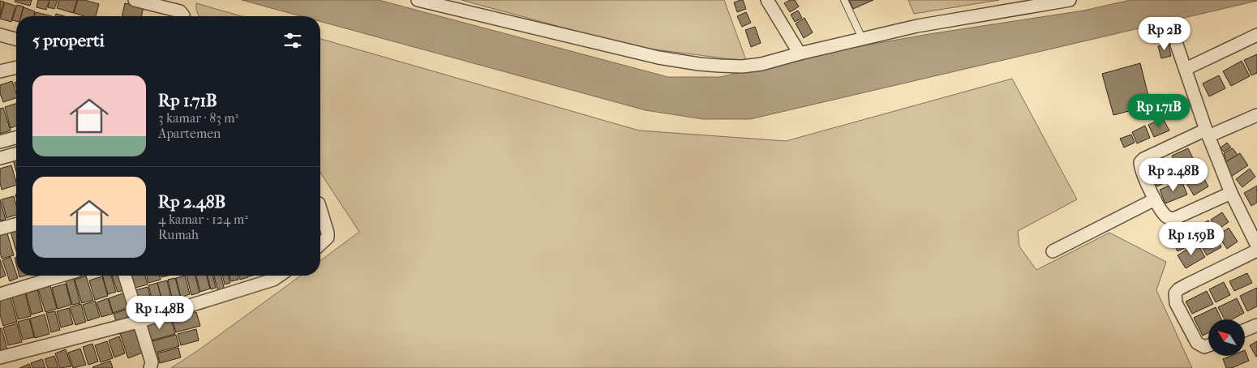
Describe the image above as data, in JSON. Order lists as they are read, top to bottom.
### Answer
{
  "north": "top left",
  "page": {
    "heading": "5 properti",
    "price": [
      "Rp 2B",
      "Rp 1.71B",
      "Rp 2.48B",
      "Rp 1.59B",
      "Rp 1.48B"
    ],
    "list": [
      {
        "name": "Rp 1.71B",
        "note": "3 kamar · 83 m² · Apartemen"
      },
      {
        "name": "Rp 2.48B",
        "note": "4 kamar · 124 m² · Rumah"
      }
    ]
  }
}
